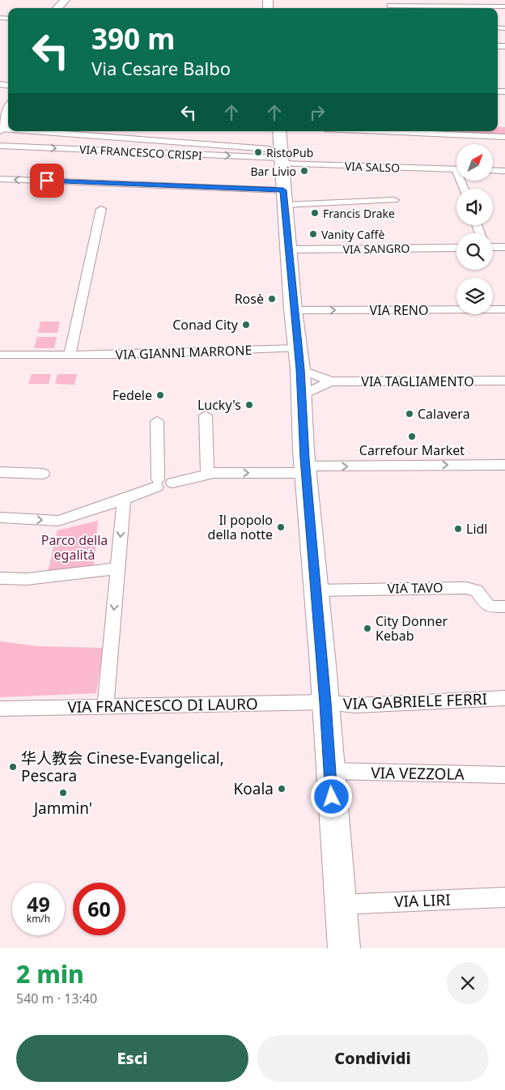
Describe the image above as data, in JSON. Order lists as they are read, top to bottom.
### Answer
{
  "streets": {
    "street": [
      "VIA FRANCESCO CRISPI",
      "VIA SALSO",
      "VIA SANGRO",
      "VIA RENO",
      "VIA GIANNI MARRONE",
      "VIA TAGLIAMENTO",
      "VIA TAVO",
      "VIA GABRIELE FERRI",
      "VIA FRANCESCO DI LAURO",
      "VIA VEZZOLA",
      "VIA LIRI"
    ]
  },
  "crossings": [
    ["VIA FRANCESCO CRISPI", "VIA SALSO"],
    ["VIA GABRIELE FERRI", "VIA FRANCESCO DI LAURO"]
  ],
  "parks": ["Parco della egalità"],
  "places": [
    "RistoPub",
    "Bar Livio",
    "Francis Drake",
    "Vanity Caffè",
    "Rosè",
    "Conad City",
    "Fedele",
    "Lucky's",
    "Calavera",
    "Carrefour Market",
    "Il popolo della notte",
    "Lidl",
    "City Donner Kebab",
    "华人教会 Cinese-Evangelical, Pescara",
    "Koala",
    "Jammin'"
  ],
  "north": "top right",
  "page": {
    "turn": ["390 m", "Via Cesare Balbo"],
    "speed": "49 km/h",
    "limit": "60",
    "heading": ["2 min", "540 m · 13:40"],
    "buttons": ["Esci", "Condividi"]
  }
}
